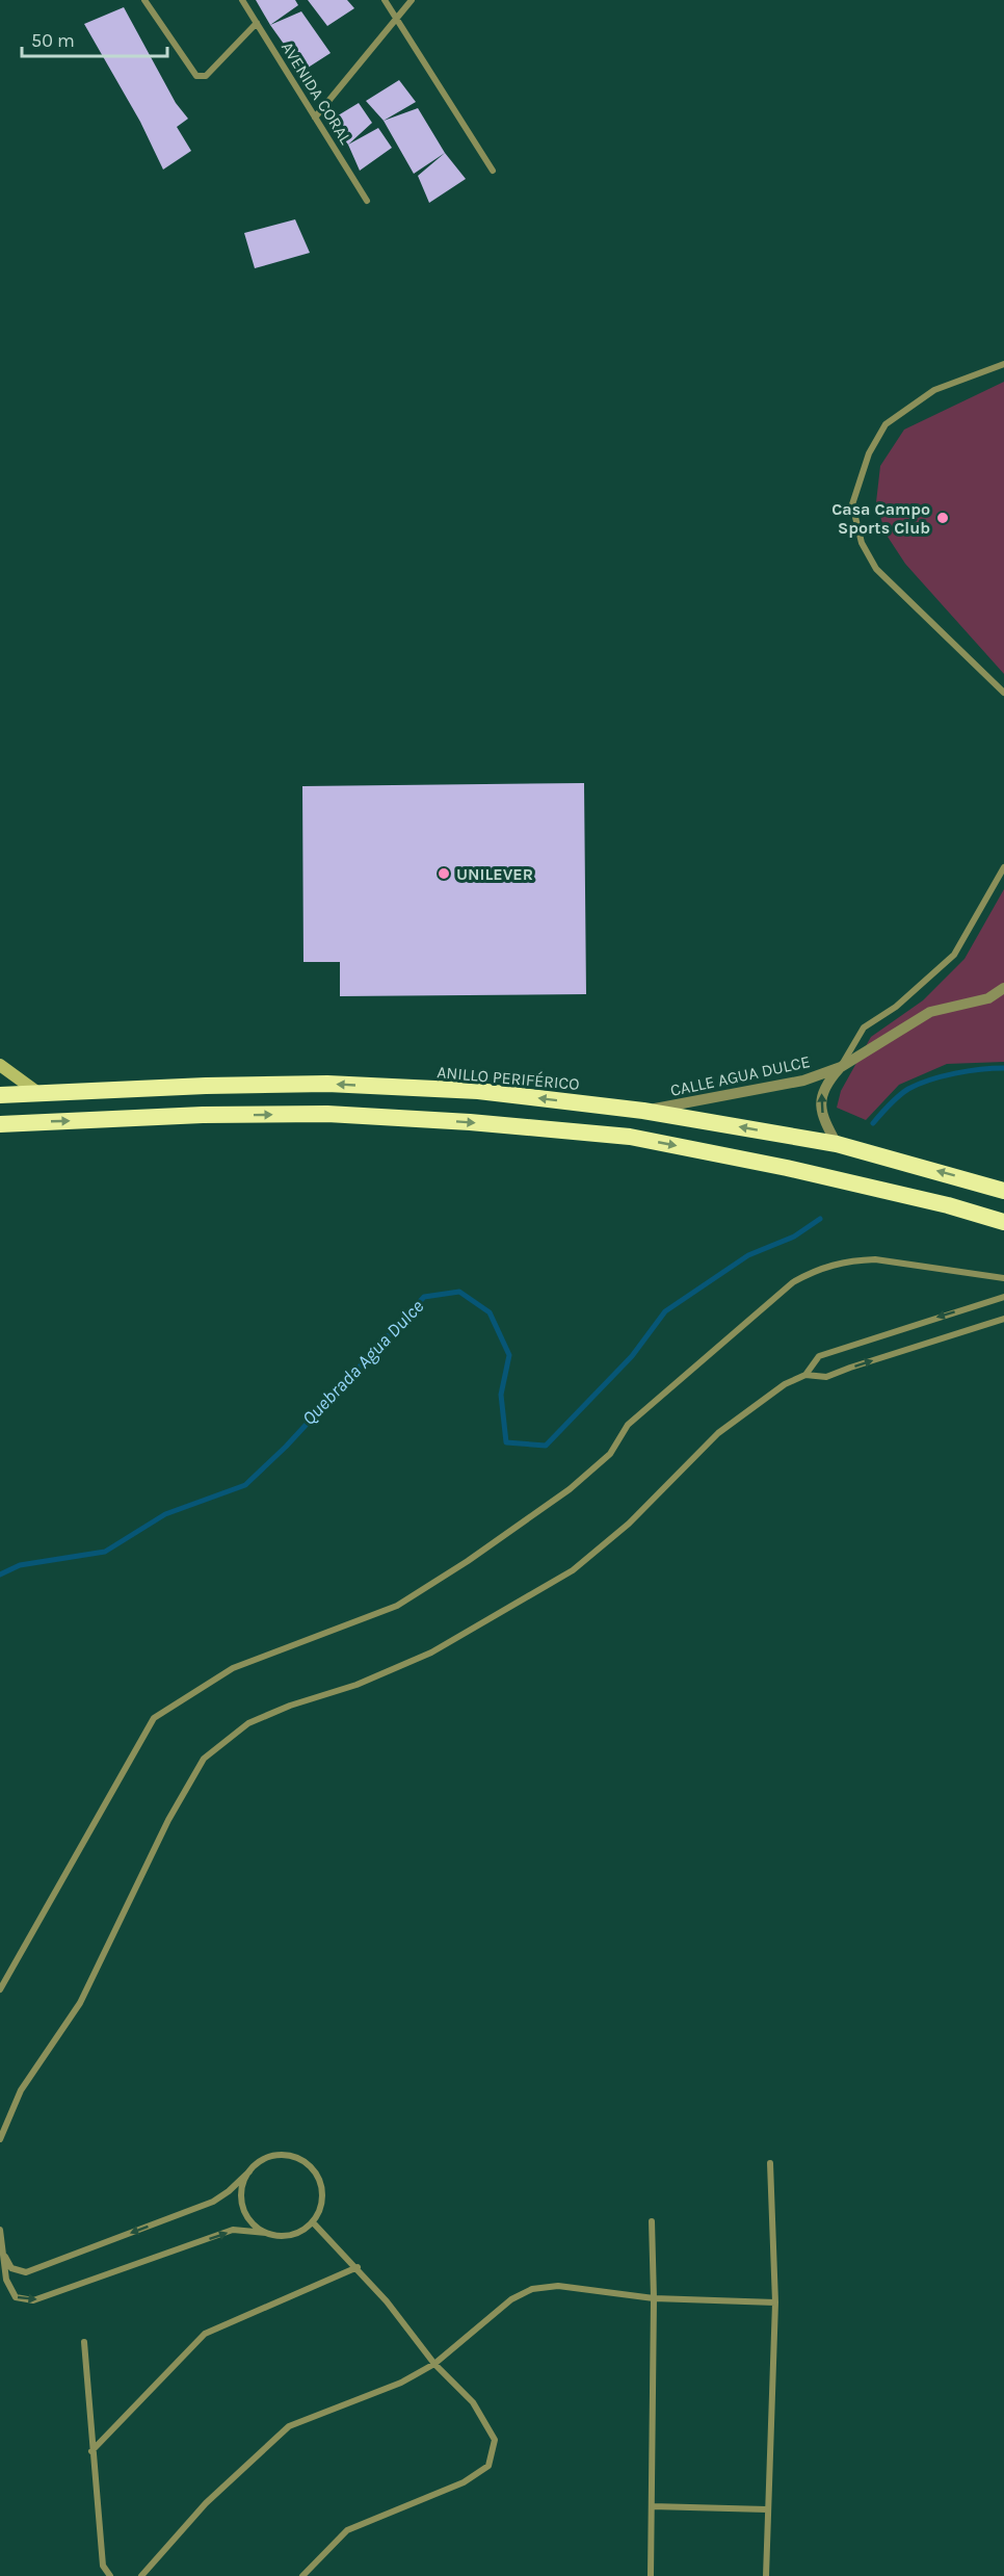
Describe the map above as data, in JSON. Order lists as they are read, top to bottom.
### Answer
{
  "streets": {
    "highway": ["ANILLO PERIFÉRICO"],
    "street": ["AVENIDA CORAL", "CALLE AGUA DULCE"]
  },
  "crossings": [
    ["CALLE AGUA DULCE", "ANILLO PERIFÉRICO"]
  ],
  "water": ["Quebrada Agua Dulce"],
  "places": ["Casa Campo Sports Club", "UNILEVER"],
  "scale_bar": "50 m"
}
